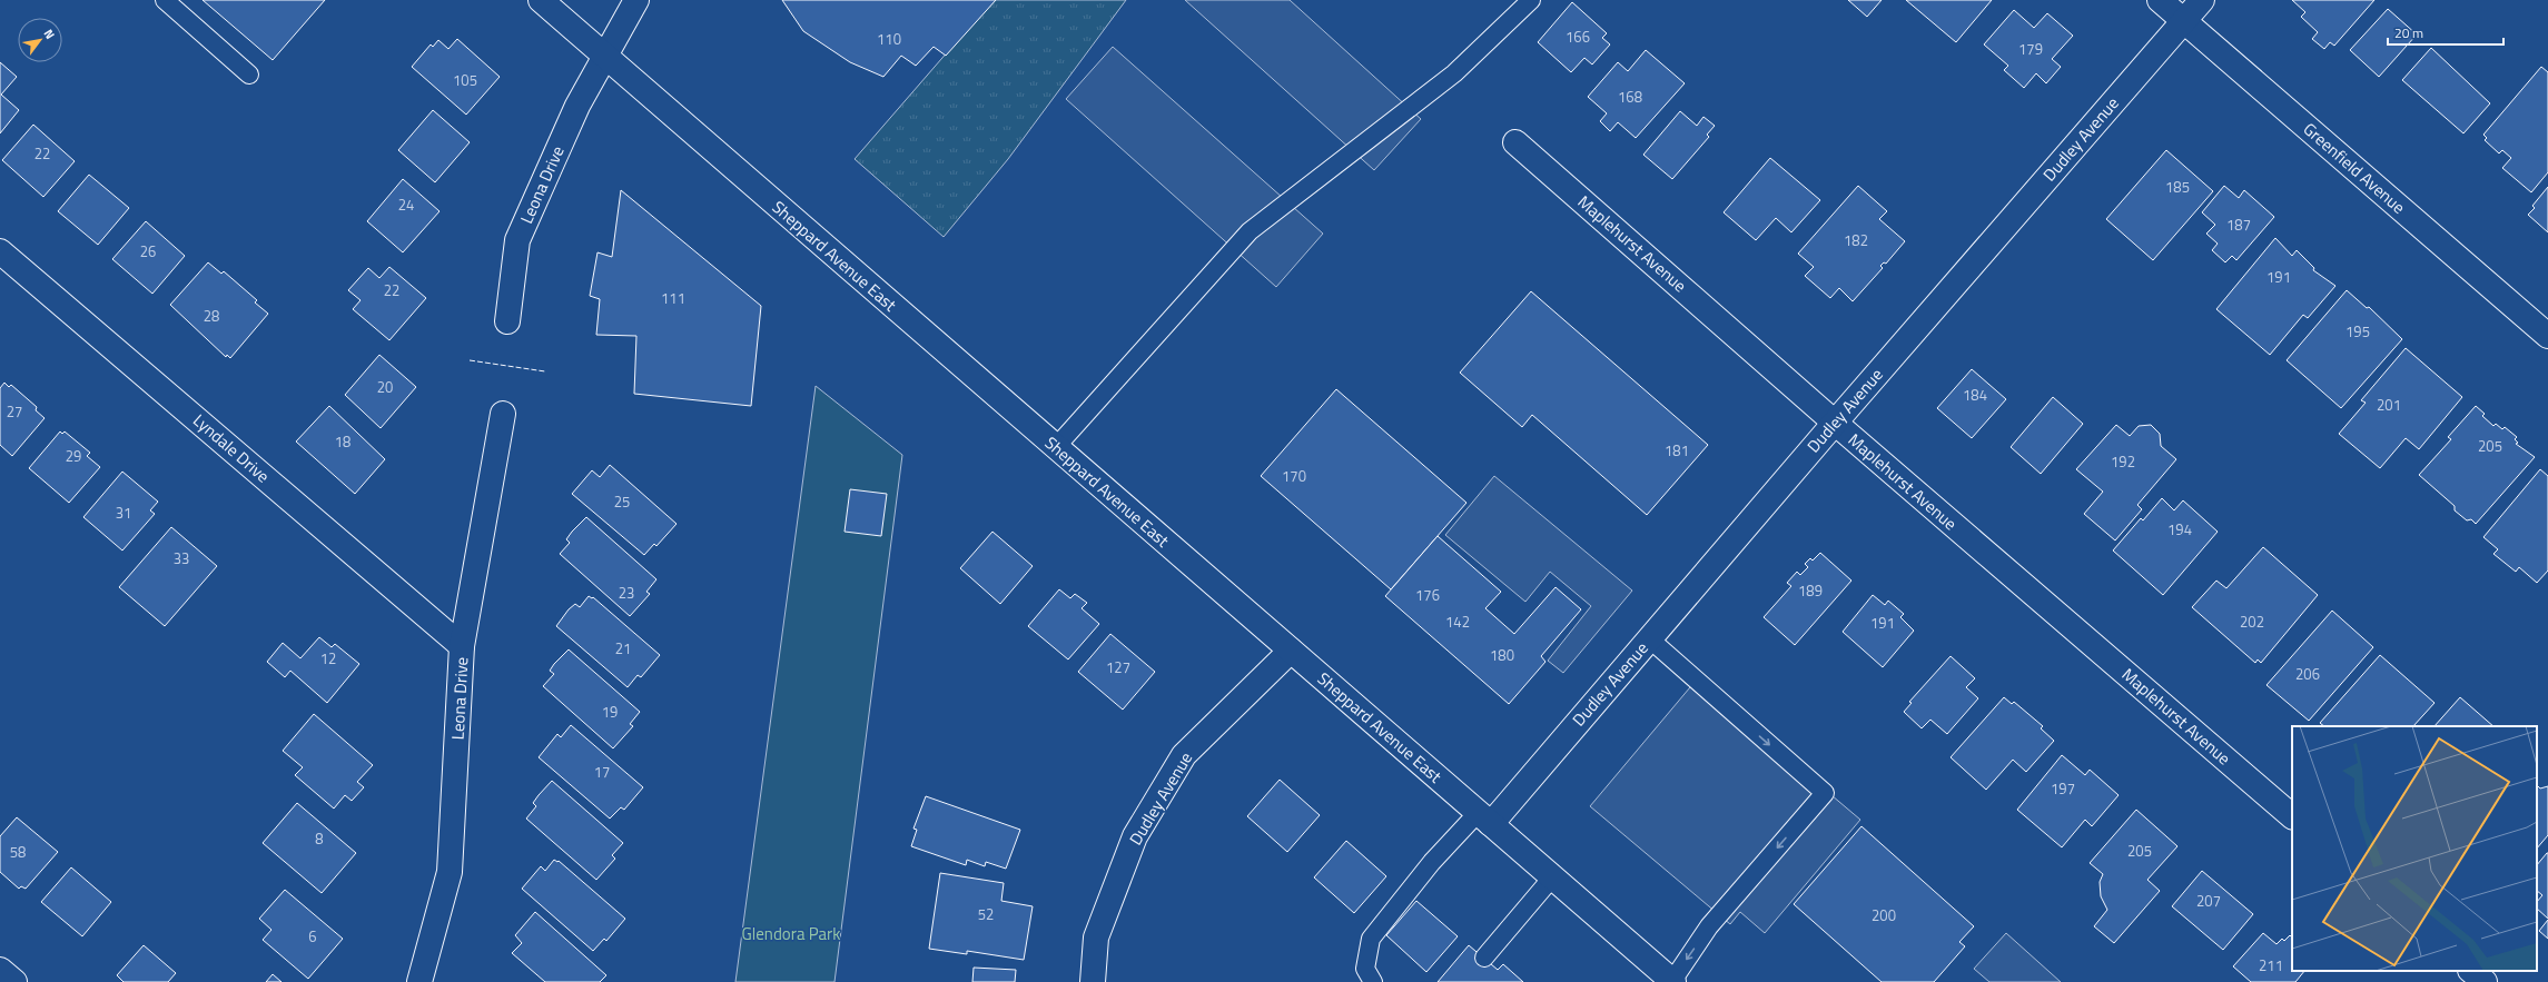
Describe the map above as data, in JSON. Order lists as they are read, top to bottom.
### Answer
{
  "streets": {
    "street": [
      "Dudley Avenue",
      "Greenfield Avenue",
      "Leona Drive",
      "Maplehurst Avenue",
      "Sheppard Avenue East",
      "Lyndale Drive"
    ]
  },
  "crossings": [
    ["Dudley Avenue", "Greenfield Avenue"],
    ["Dudley Avenue", "Maplehurst Avenue"],
    ["Dudley Avenue", "Sheppard Avenue East"],
    ["Leona Drive", "Sheppard Avenue East"],
    ["Leona Drive", "Lyndale Drive"]
  ],
  "parks": ["Glendora Park"],
  "house_numbers": [
    "166",
    "110",
    "179",
    "105",
    "168",
    "22",
    "185",
    "24",
    "187",
    "182",
    "26",
    "191",
    "22",
    "111",
    "28",
    "195",
    "20",
    "184",
    "201",
    "27",
    "18",
    "205",
    "181",
    "29",
    "192",
    "170",
    "25",
    "31",
    "194",
    "33",
    "189",
    "23",
    "176",
    "142",
    "202",
    "191",
    "21",
    "180",
    "12",
    "127",
    "206",
    "19",
    "17",
    "197",
    "8",
    "205",
    "58",
    "207",
    "52",
    "200",
    "6",
    "211"
  ],
  "scale_bar": "20 m",
  "north": "top right"
}
